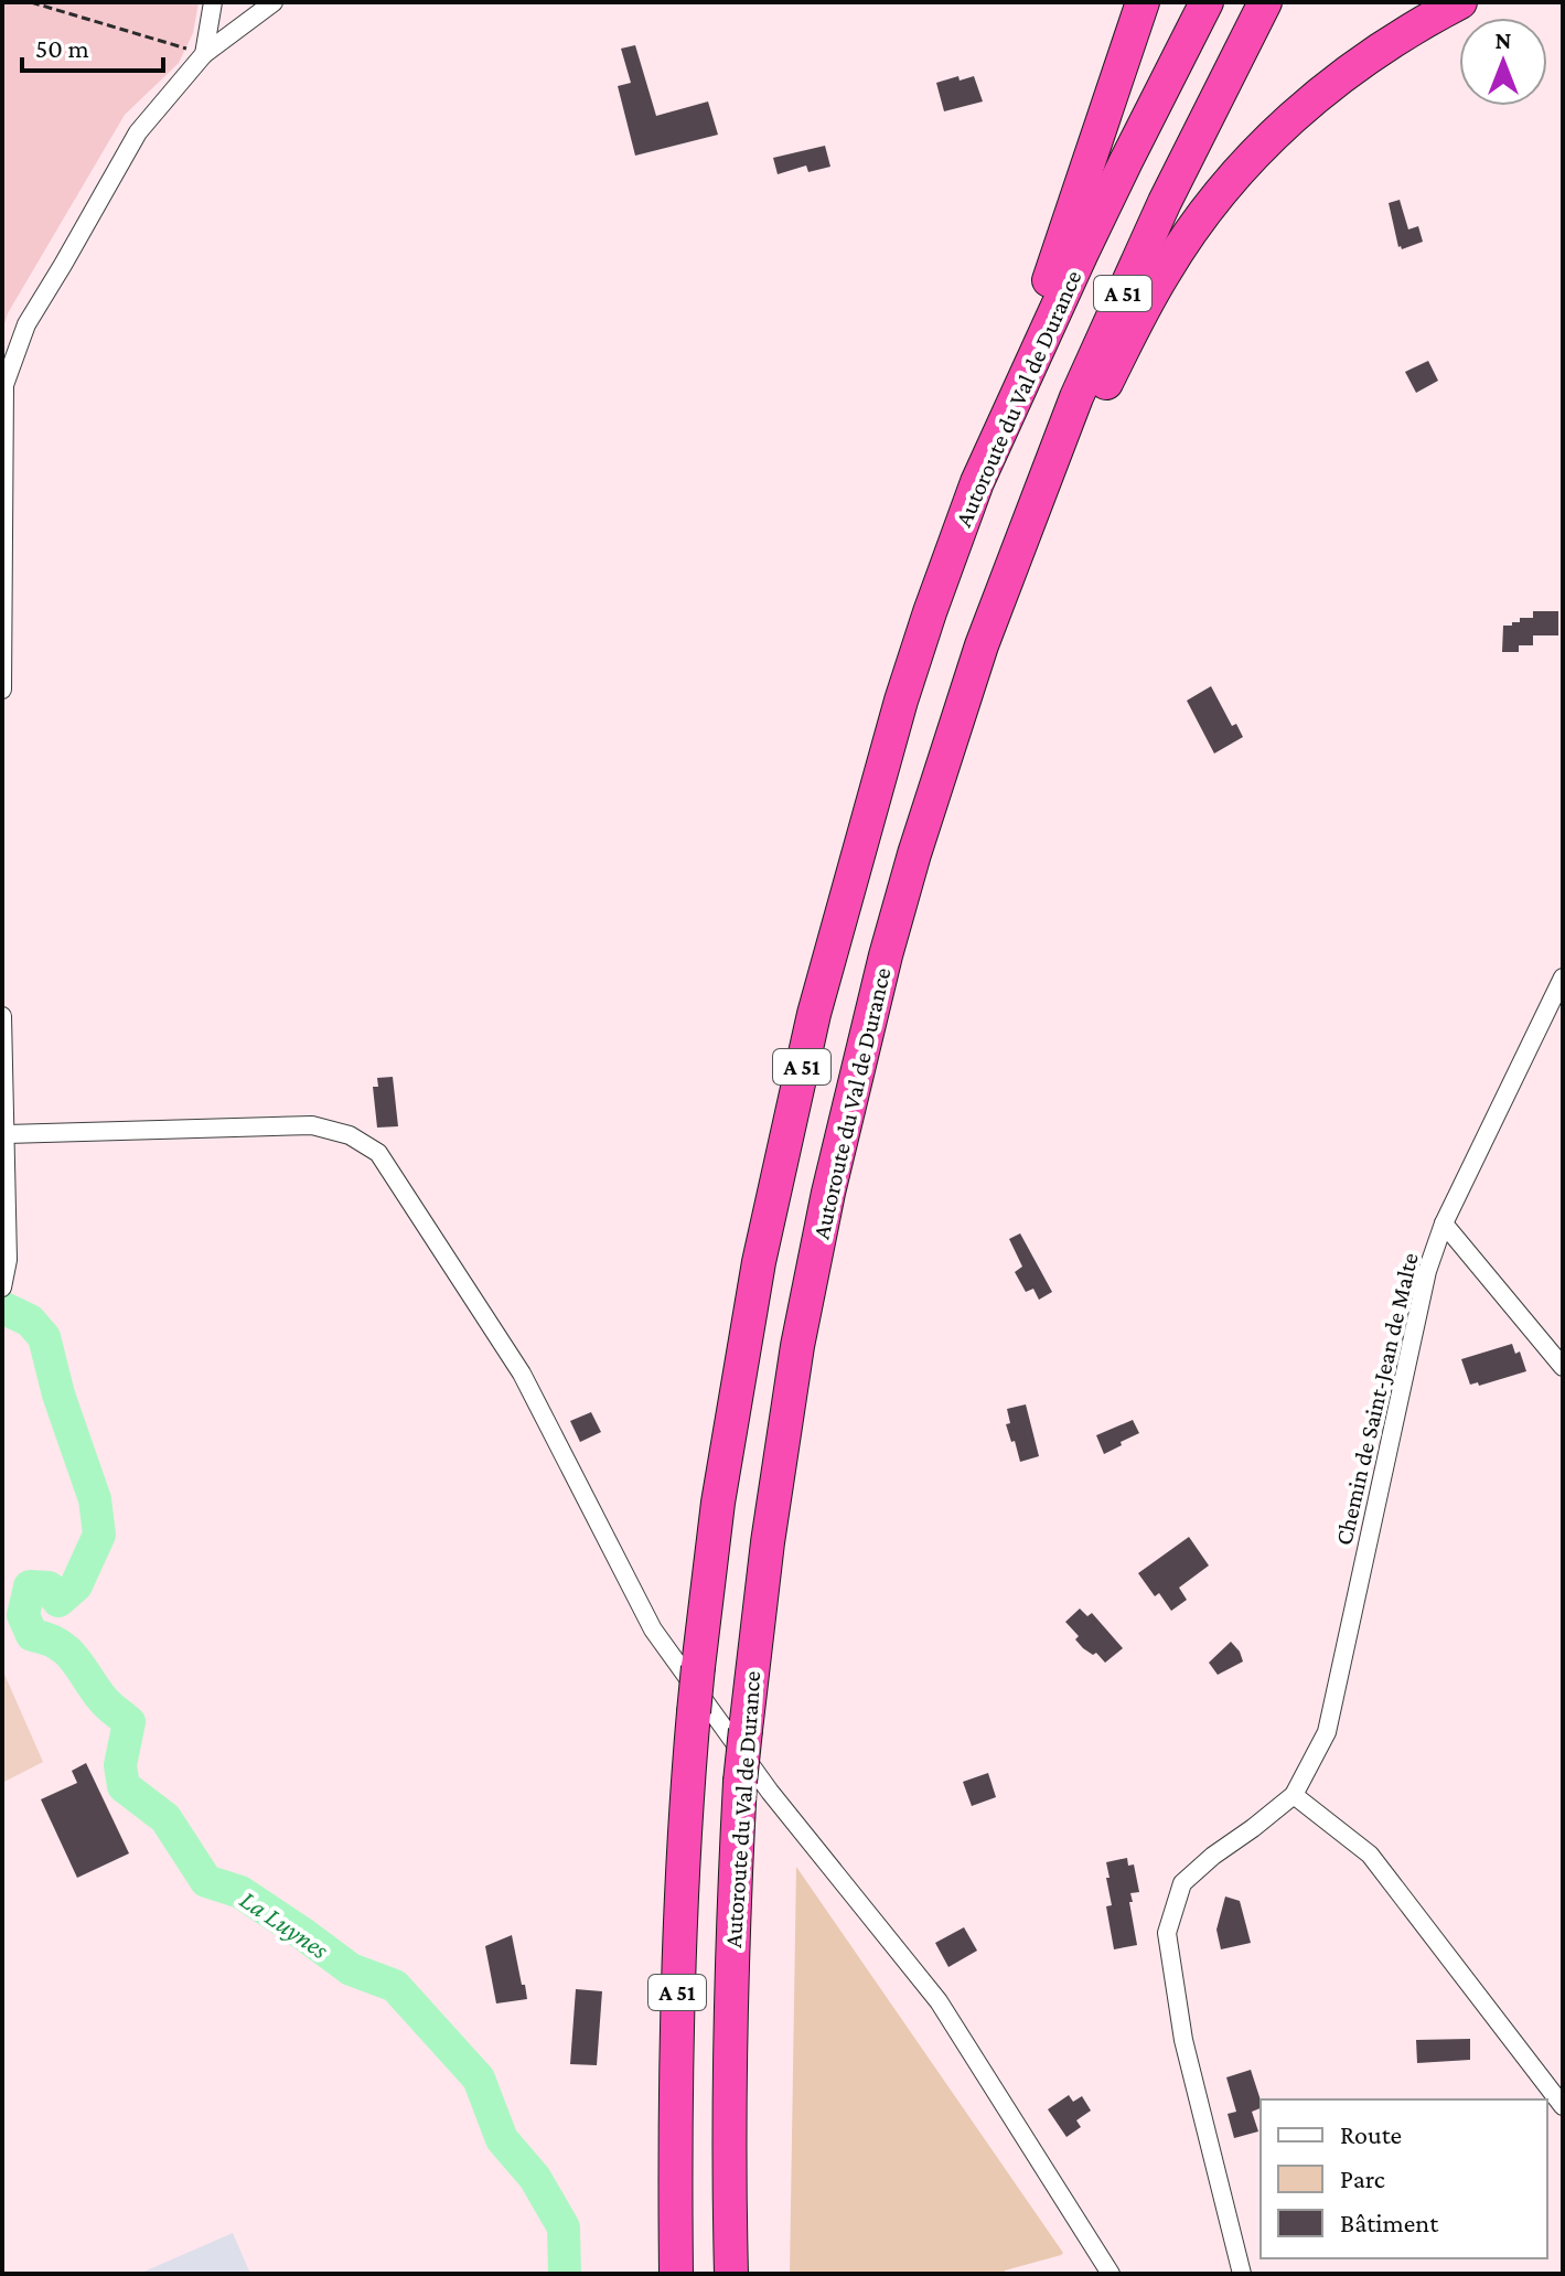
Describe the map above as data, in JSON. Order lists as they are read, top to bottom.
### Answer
{
  "streets": {
    "highway": ["A 51", "Autoroute du Val de Durance"],
    "street": ["Chemin de Saint-Jean de Malte"]
  },
  "water": ["La Luynes"],
  "legend": ["Route", "Parc", "Bâtiment"],
  "scale_bar": "50 m",
  "north": "top"
}
